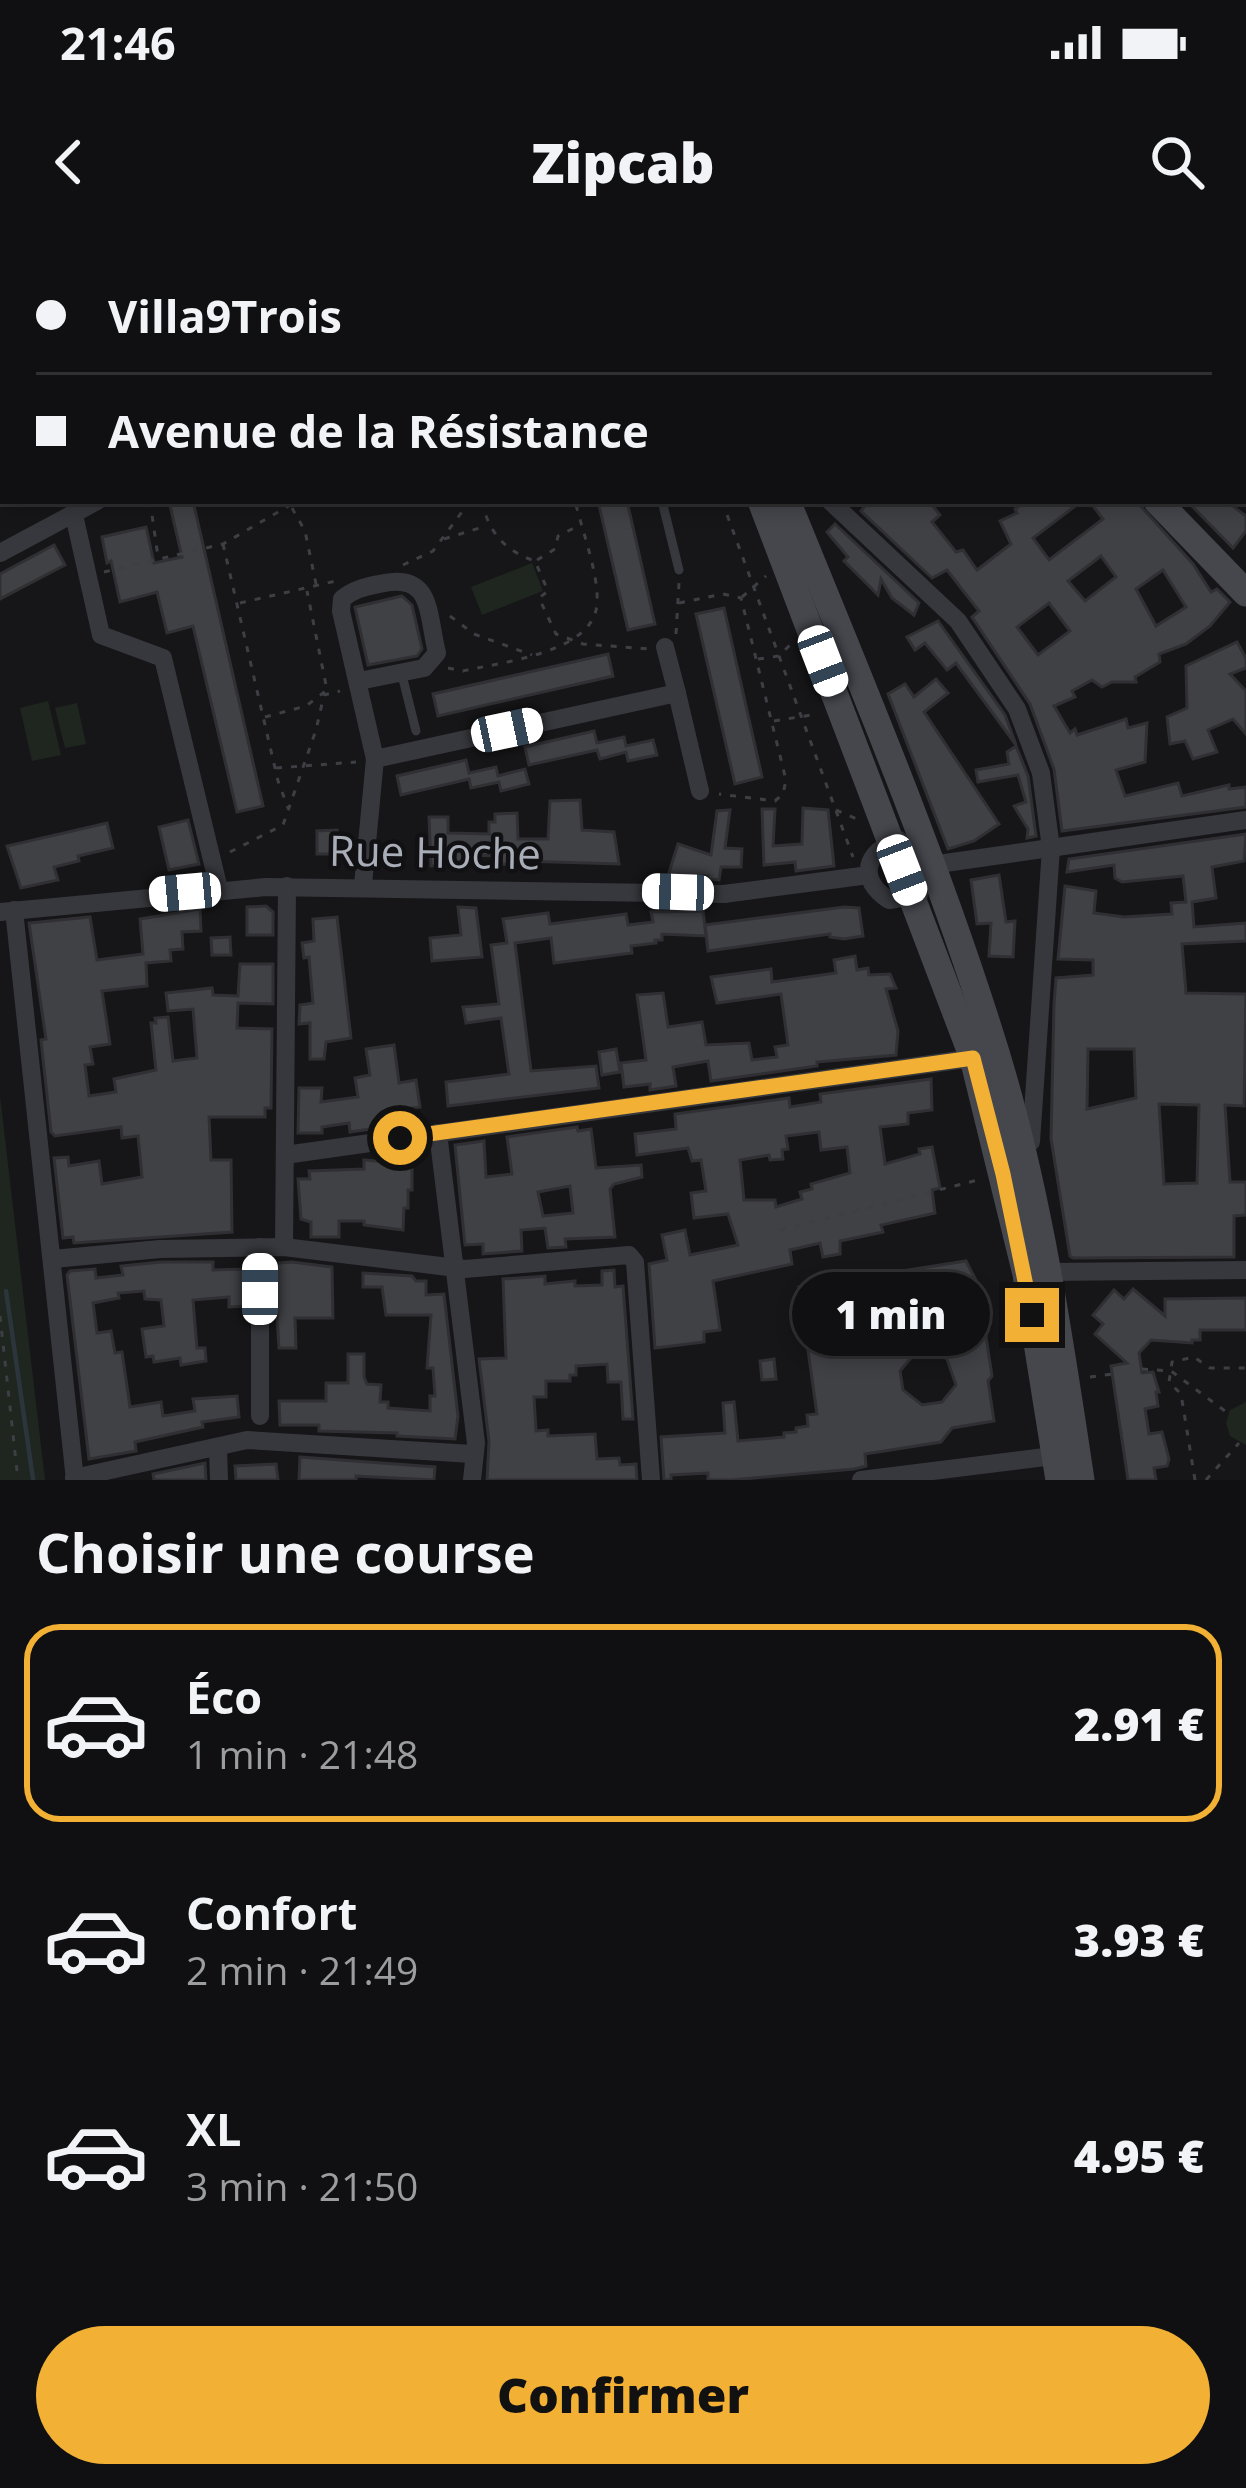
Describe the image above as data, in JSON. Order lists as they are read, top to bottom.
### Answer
{
  "streets": {
    "street": ["Rue Hoche"]
  },
  "page": {
    "status": "21:46",
    "header": "Zipcab",
    "banner": ["Villa9Trois", "Avenue de la Résistance"],
    "bubble": "1 min",
    "heading": "Choisir une course",
    "list": [
      {
        "name": "Éco",
        "note": "1 min · 21:48",
        "value": "2.91 €"
      },
      {
        "name": "Confort",
        "note": "2 min · 21:49",
        "value": "3.93 €"
      },
      {
        "name": "XL",
        "note": "3 min · 21:50",
        "value": "4.95 €"
      }
    ],
    "buttons": "Confirmer"
  }
}
